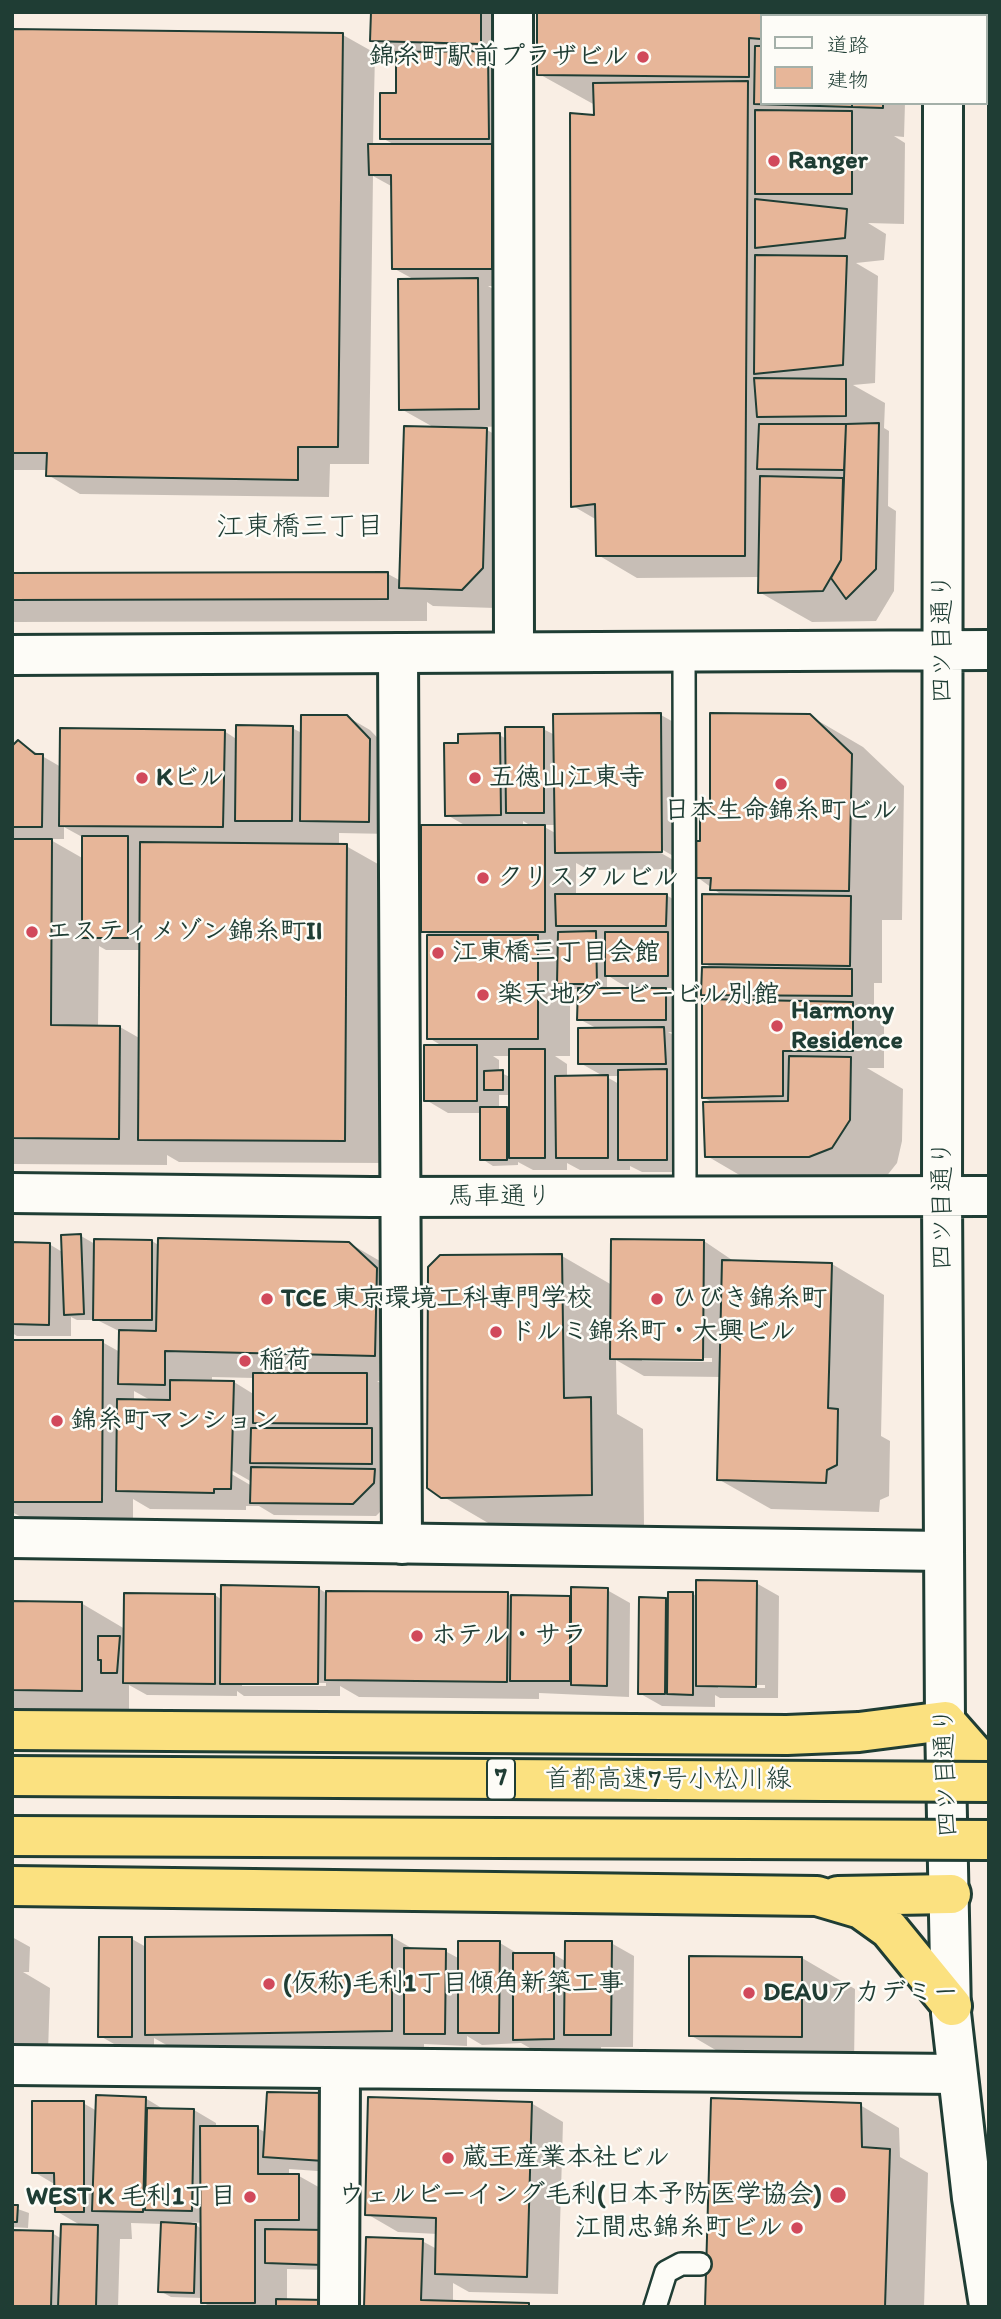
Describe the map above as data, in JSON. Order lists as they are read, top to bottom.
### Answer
{
  "streets": {
    "highway": ["7", "首都高速7号小松川線"],
    "street": ["四ツ目通り", "馬車通り"]
  },
  "crossings": [
    ["四ツ目通り", "馬車通り"]
  ],
  "districts": ["江東橋三丁目"],
  "places": [
    "錦糸町駅前プラザビル",
    "Ranger",
    "Kビル",
    "五徳山江東寺",
    "日本生命錦糸町ビル",
    "クリスタルビル",
    "エスティメゾン錦糸町II",
    "江東橋三丁目会館",
    "楽天地ダービービル別館",
    "Harmony Residence",
    "TCE 東京環境工科専門学校",
    "ひびき錦糸町",
    "ドルミ錦糸町・大興ビル",
    "稲荷",
    "錦糸町マンション",
    "ホテル・サラ",
    "(仮称)毛利1丁目傾角新築工事",
    "DEAUアカデミー",
    "蔵王産業本社ビル",
    "ウェルビーイング毛利(日本予防医学協会)",
    "WEST K 毛利1丁目",
    "江間忠錦糸町ビル"
  ],
  "legend": ["道路", "建物"]
}
